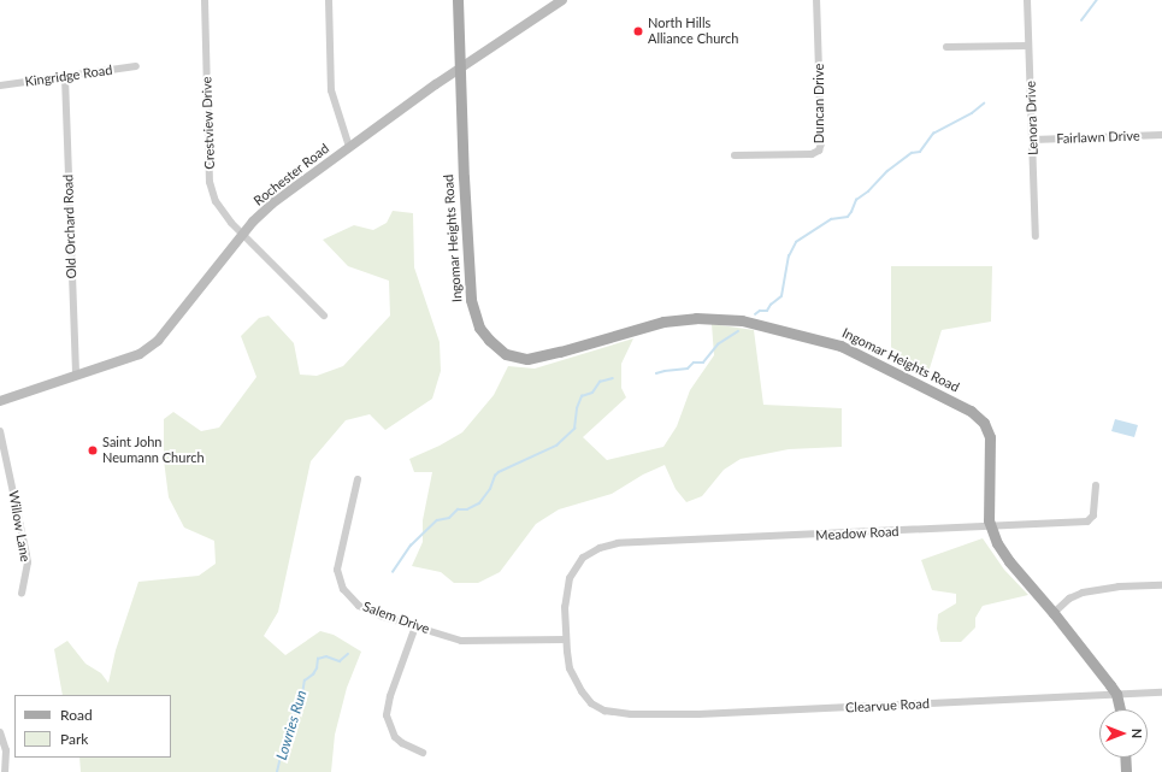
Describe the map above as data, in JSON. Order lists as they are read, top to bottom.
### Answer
{
  "streets": {
    "main road": ["Ingomar Heights Road"],
    "street": [
      "Kingridge Road",
      "Duncan Drive",
      "Lenora Drive",
      "Crestview Drive",
      "Fairlawn Drive",
      "Rochester Road",
      "Old Orchard Road",
      "Willow Lane",
      "Meadow Road",
      "Salem Drive",
      "Clearvue Road"
    ]
  },
  "crossings": [
    ["Kingridge Road", "Old Orchard Road"],
    ["Lenora Drive", "Fairlawn Drive"],
    ["Crestview Drive", "Rochester Road"],
    ["Rochester Road", "Old Orchard Road"],
    ["Rochester Road", "Ingomar Heights Road"],
    ["Ingomar Heights Road", "Meadow Road"],
    ["Ingomar Heights Road", "Clearvue Road"],
    ["Meadow Road", "Salem Drive"],
    ["Meadow Road", "Clearvue Road"],
    ["Salem Drive", "Clearvue Road"]
  ],
  "water": ["Lowries Run"],
  "places": ["North Hills Alliance Church", "Saint John Neumann Church"],
  "legend": ["Road", "Park"],
  "north": "right"
}
